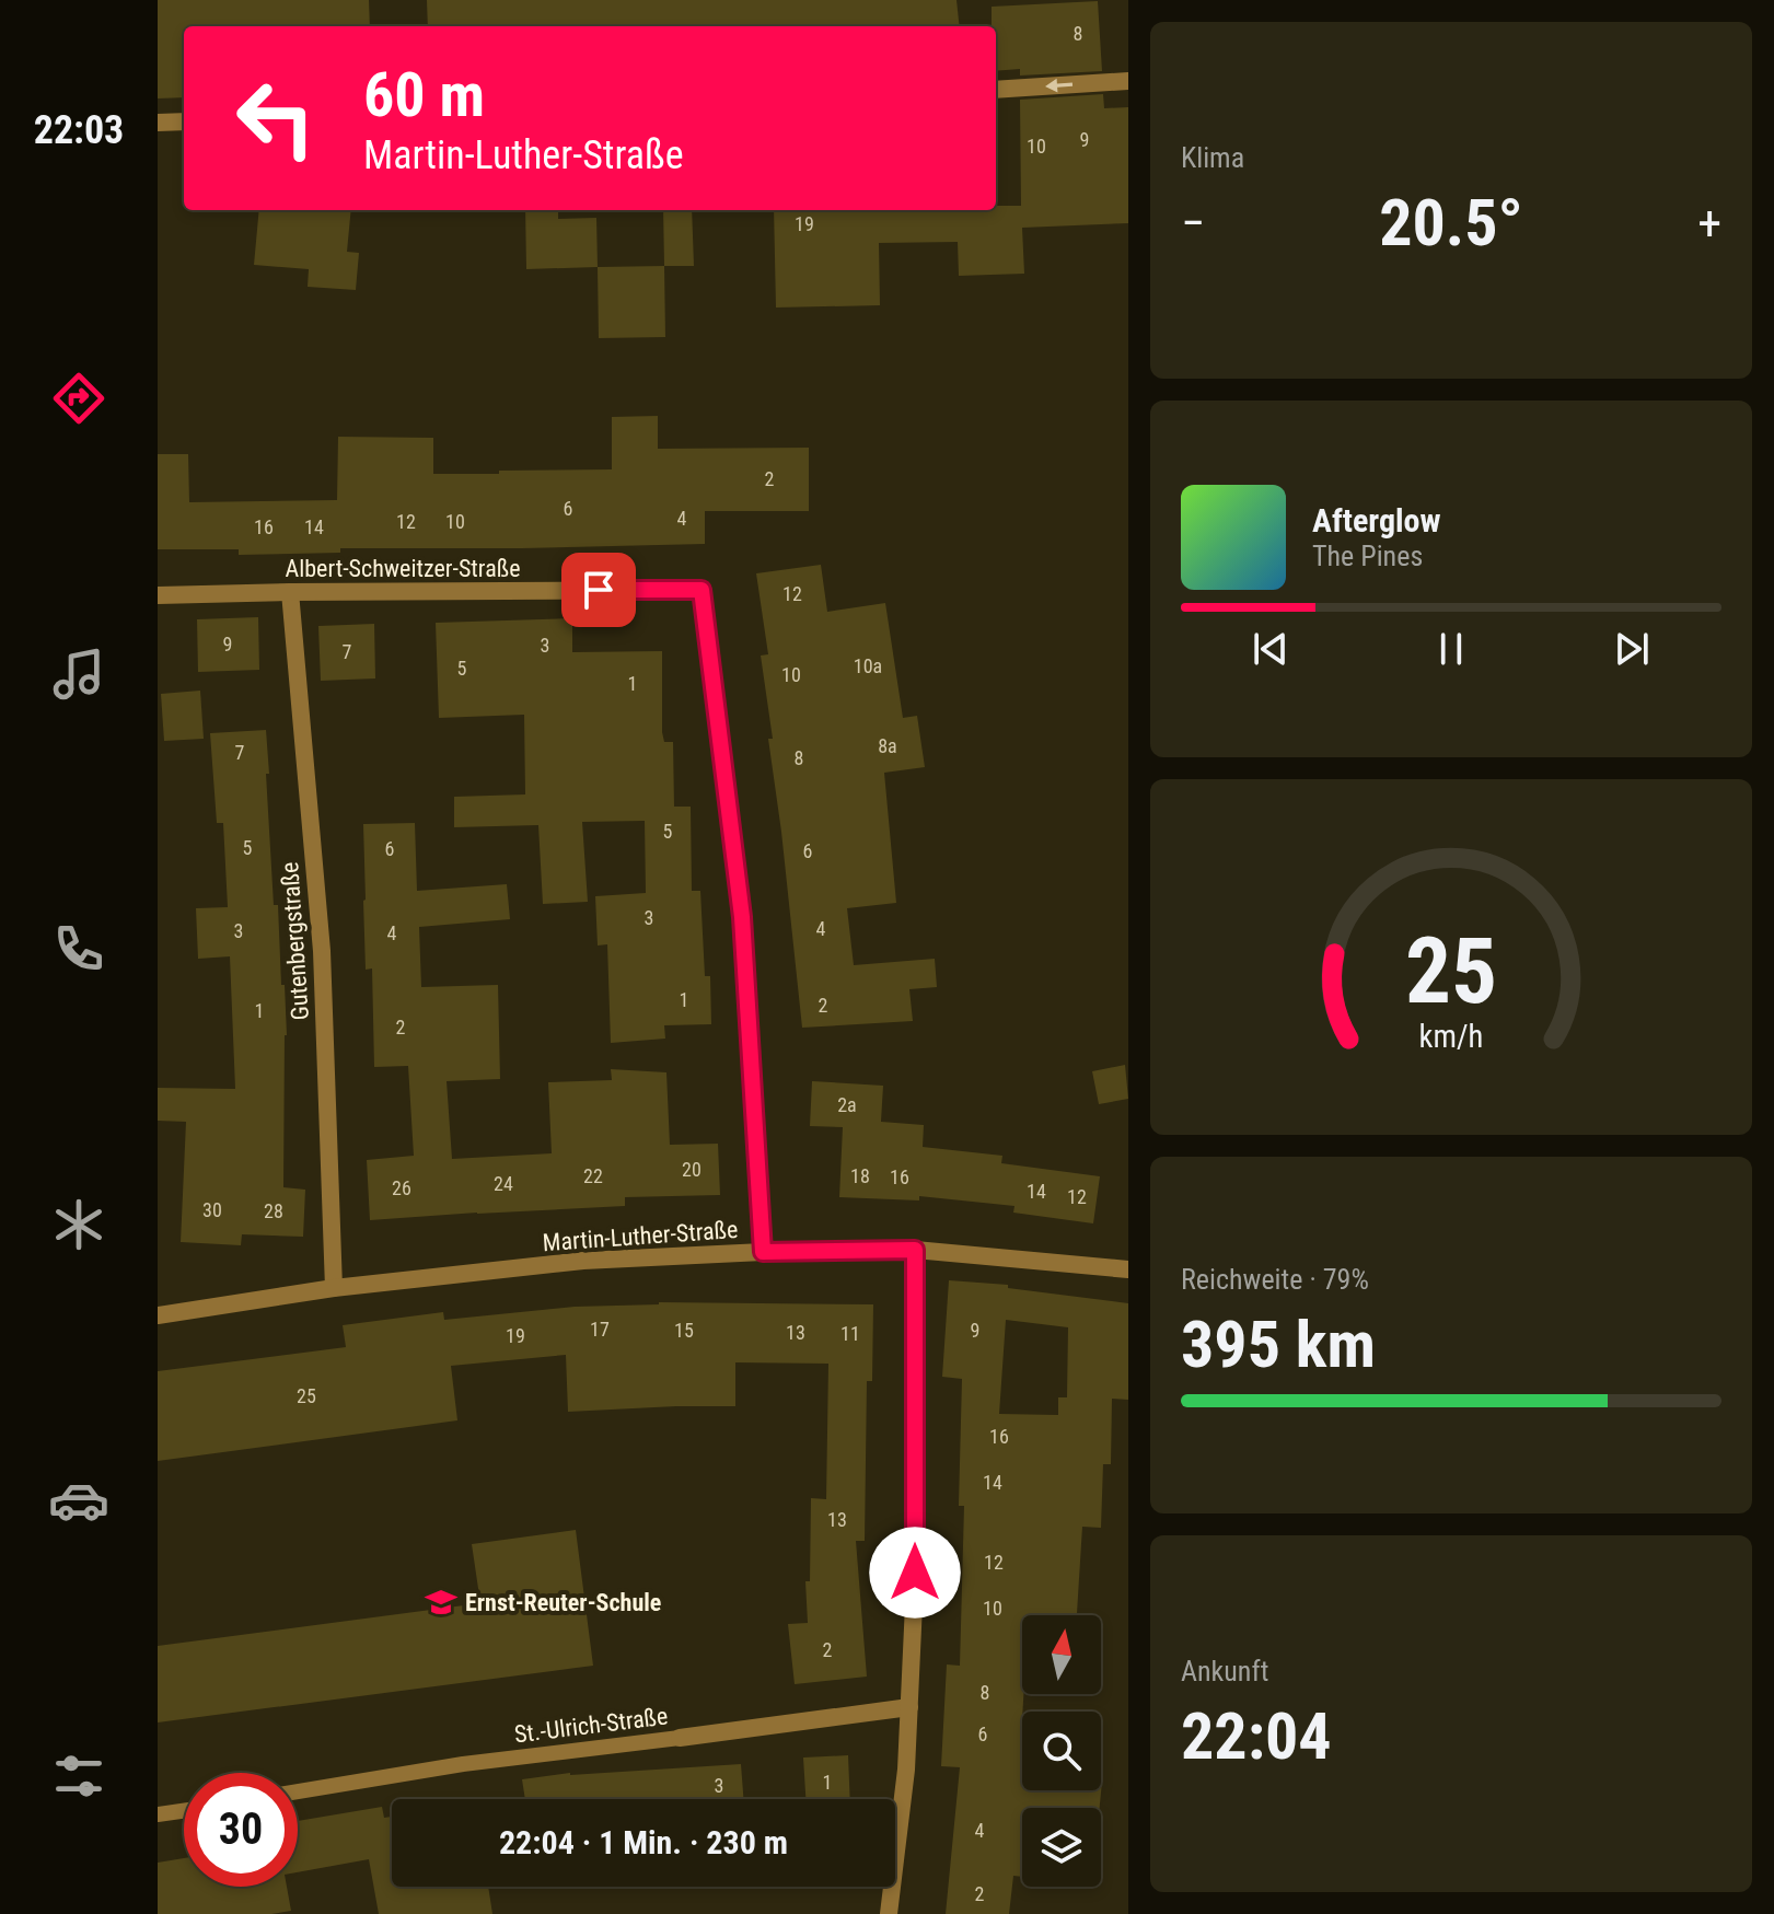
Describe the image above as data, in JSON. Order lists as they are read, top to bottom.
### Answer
{
  "streets": {
    "street": [
      "Albert-Schweitzer-Straße",
      "Gutenbergstraße",
      "Martin-Luther-Straße",
      "St.-Ulrich-Straße"
    ]
  },
  "crossings": [
    ["Albert-Schweitzer-Straße", "Gutenbergstraße"],
    ["Albert-Schweitzer-Straße", "Martin-Luther-Straße"],
    ["Gutenbergstraße", "Martin-Luther-Straße"]
  ],
  "places": {
    "school or university": ["Ernst-Reuter-Schule"]
  },
  "house_numbers": [
    "8",
    "9",
    "10",
    "19",
    "2",
    "6",
    "4",
    "12",
    "10",
    "16",
    "14",
    "12",
    "9",
    "3",
    "7",
    "10a",
    "5",
    "10",
    "1",
    "8a",
    "7",
    "8",
    "5",
    "5",
    "6",
    "6",
    "3",
    "4",
    "3",
    "4",
    "1",
    "2",
    "1",
    "2",
    "2a",
    "20",
    "22",
    "18",
    "16",
    "24",
    "26",
    "14",
    "12",
    "30",
    "28",
    "17",
    "15",
    "9",
    "13",
    "11",
    "19",
    "25",
    "16",
    "14",
    "13",
    "12",
    "10",
    "2",
    "8",
    "6",
    "1",
    "3",
    "4",
    "2"
  ],
  "north": "top",
  "page": {
    "tabs": "22:03",
    "tile": [
      "Klima",
      ["Reichweite · 79%", "395 km"],
      ["Ankunft", "22:04"]
    ],
    "turn": ["60 m", "Martin-Luther-Straße"],
    "heat": ["−", "20.5°", "+"],
    "song": ["Afterglow", "The Pines"],
    "limit": "30",
    "trip": "22:04 · 1 Min. · 230 m",
    "gauge": ["25", "km/h"]
  }
}
